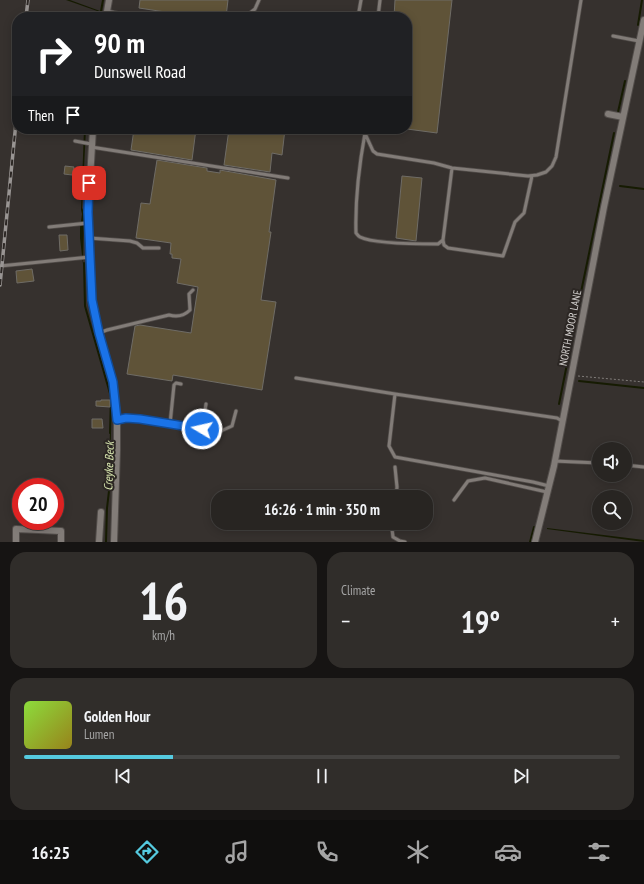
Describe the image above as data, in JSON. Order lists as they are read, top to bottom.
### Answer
{
  "streets": {
    "street": ["NORTH MOOR LANE"]
  },
  "water": ["Creyke Beck"],
  "page": {
    "turn": ["90 m", "Dunswell Road"],
    "then": "Then",
    "limit": "20",
    "trip": "16:26 · 1 min · 350 m",
    "tile": [
      ["16", "km/h"],
      "Climate"
    ],
    "heat": ["−", "19°", "+"],
    "song": ["Golden Hour", "Lumen"],
    "tabs": "16:25"
  }
}
